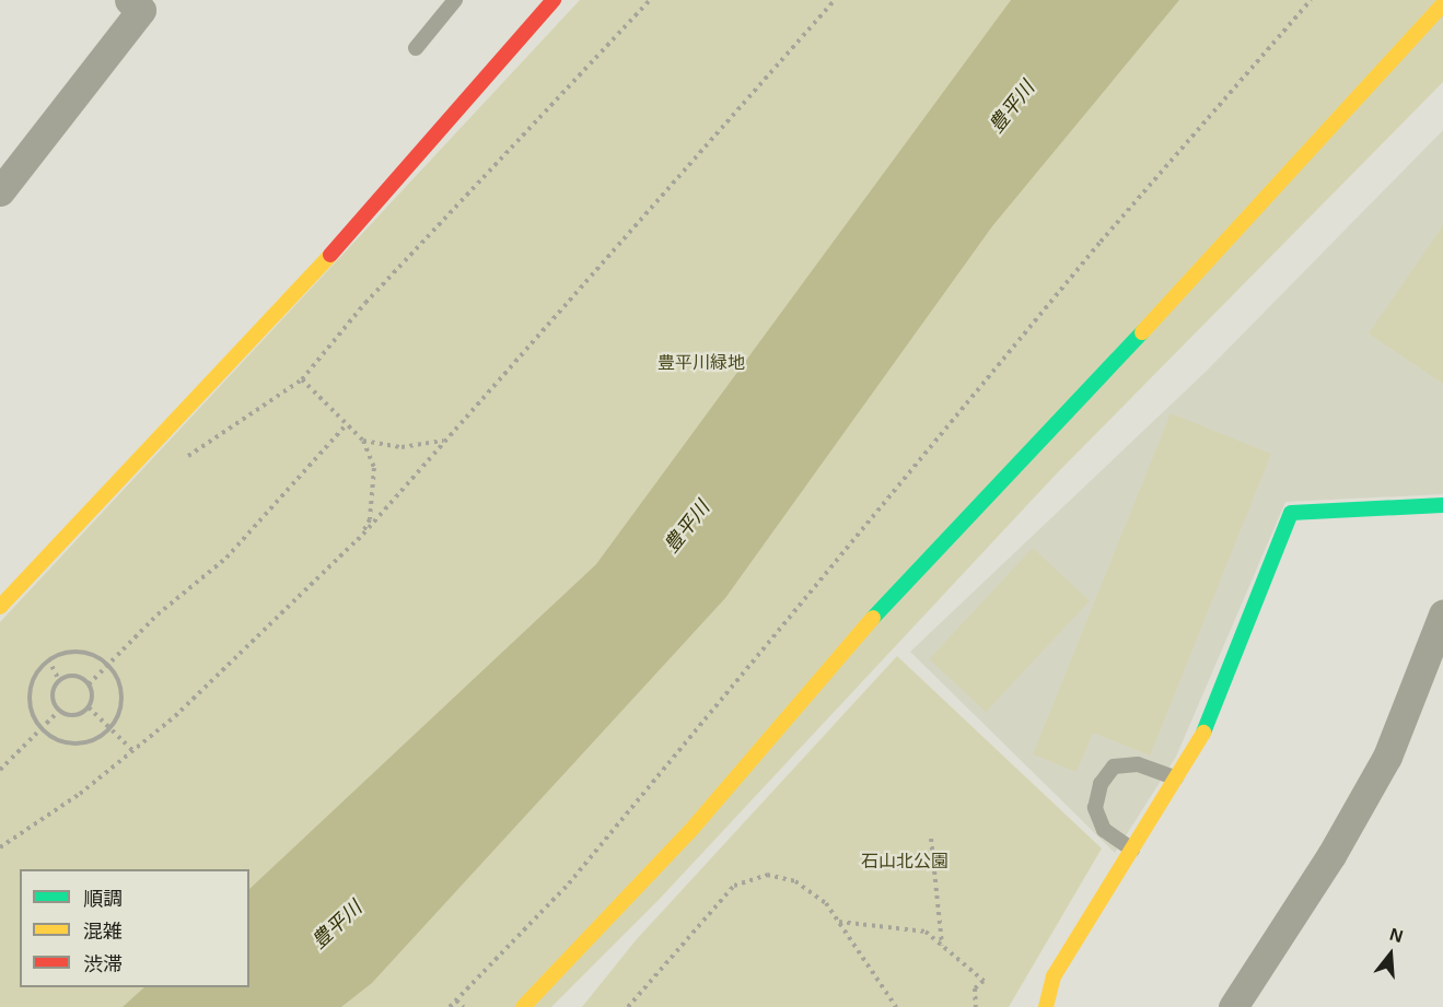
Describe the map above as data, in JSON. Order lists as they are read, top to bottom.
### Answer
{
  "water": ["豊平川"],
  "parks": ["豊平川緑地", "石山北公園"],
  "legend": ["順調", "混雑", "渋滞"],
  "north": "top"
}
